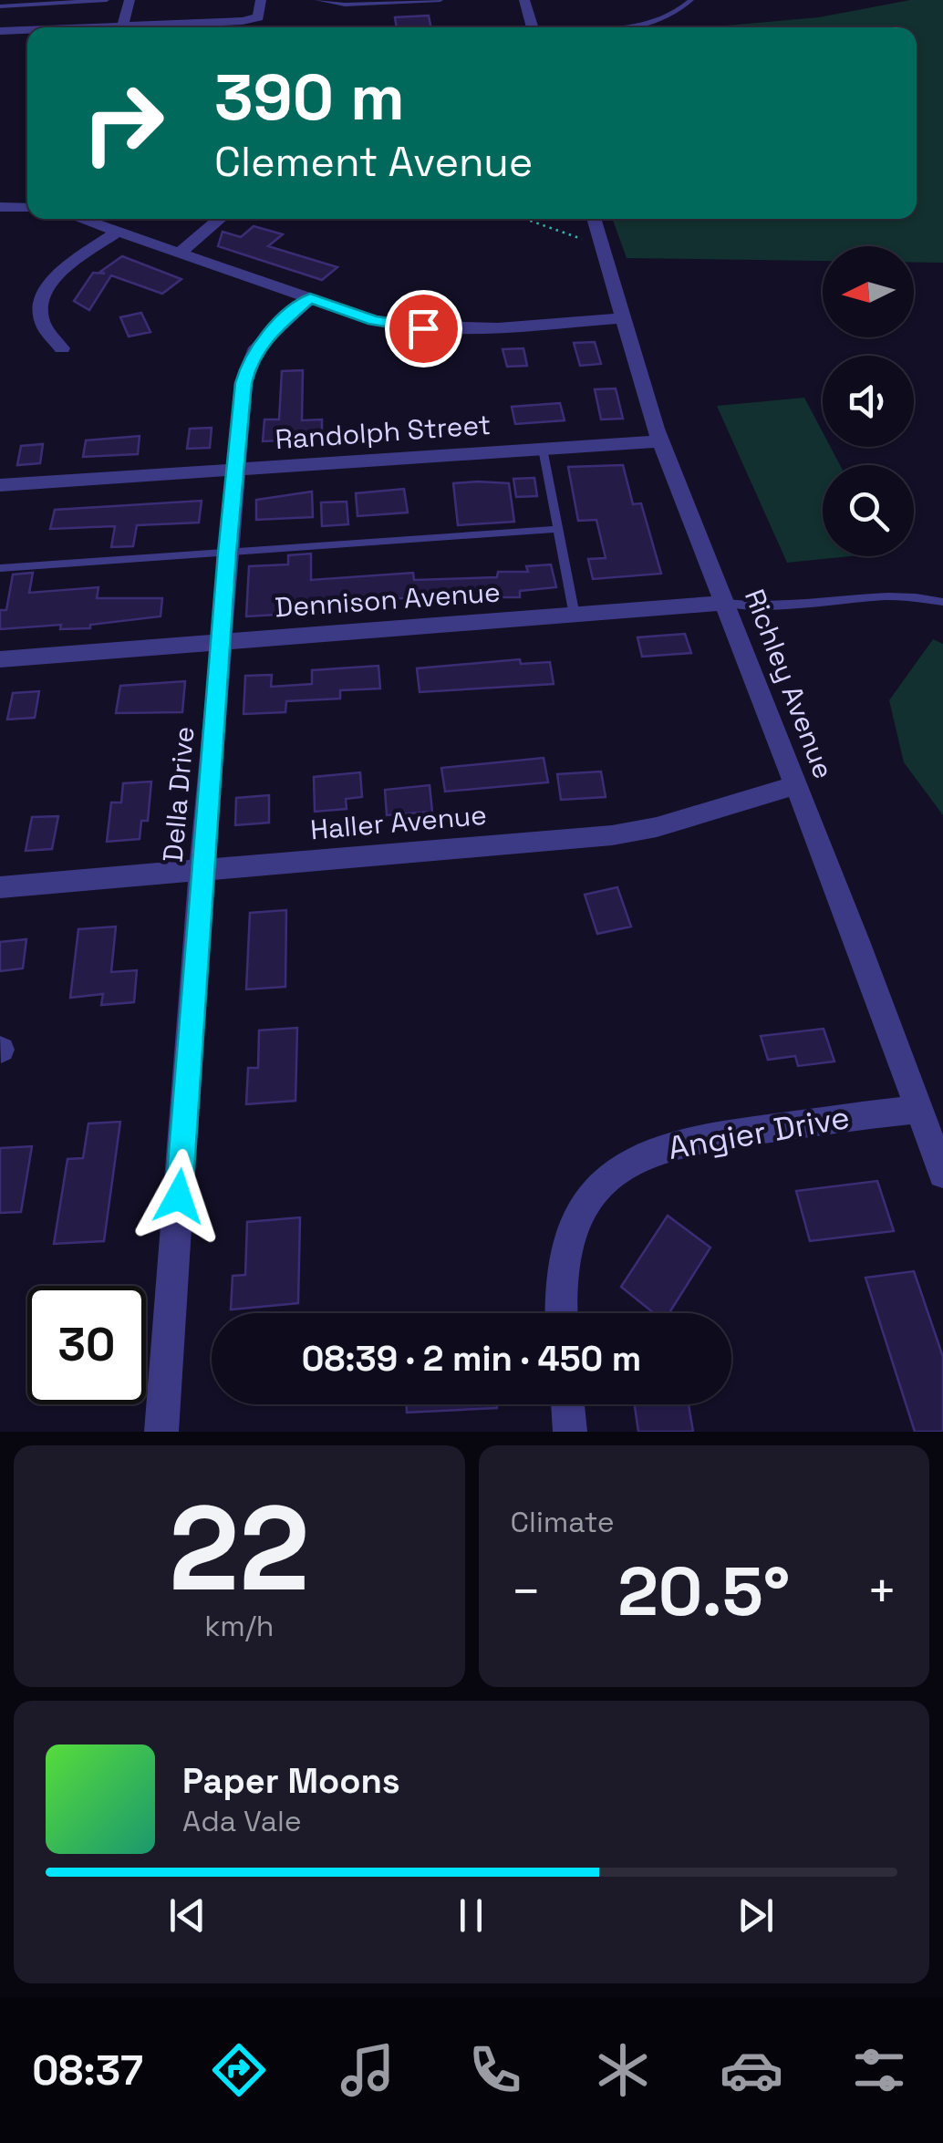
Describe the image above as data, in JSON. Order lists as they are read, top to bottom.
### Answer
{
  "streets": {
    "street": [
      "Randolph Street",
      "Dennison Avenue",
      "Richley Avenue",
      "Della Drive",
      "Haller Avenue",
      "Angier Drive"
    ]
  },
  "crossings": [
    ["Randolph Street", "Richley Avenue"],
    ["Randolph Street", "Della Drive"],
    ["Dennison Avenue", "Richley Avenue"],
    ["Dennison Avenue", "Della Drive"],
    ["Richley Avenue", "Haller Avenue"],
    ["Richley Avenue", "Angier Drive"],
    ["Della Drive", "Haller Avenue"]
  ],
  "north": "left",
  "page": {
    "turn": ["390 m", "Clement Avenue"],
    "limit": "30",
    "trip": "08:39 · 2 min · 450 m",
    "tile": [
      ["22", "km/h"],
      "Climate"
    ],
    "heat": ["−", "20.5°", "+"],
    "song": ["Paper Moons", "Ada Vale"],
    "tabs": "08:37"
  }
}
